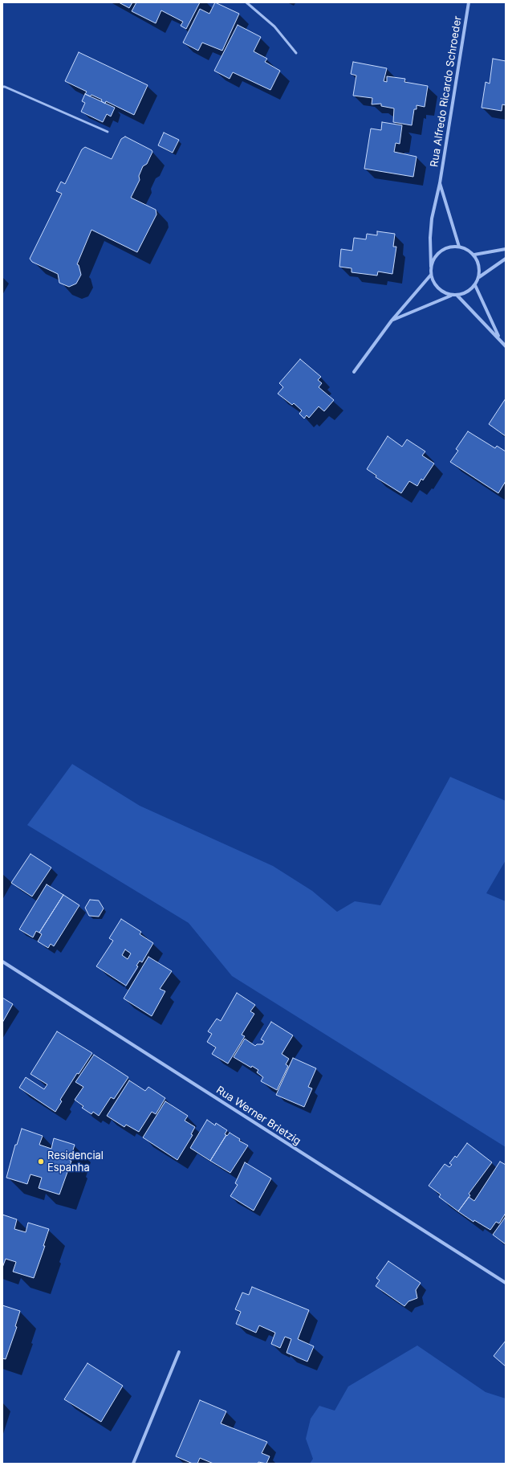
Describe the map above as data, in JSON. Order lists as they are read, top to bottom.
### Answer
{
  "streets": {
    "street": ["Rua Alfredo Ricardo Schroeder", "Rua Werner Brietzig"]
  },
  "places": ["Residencial Espanha"]
}
